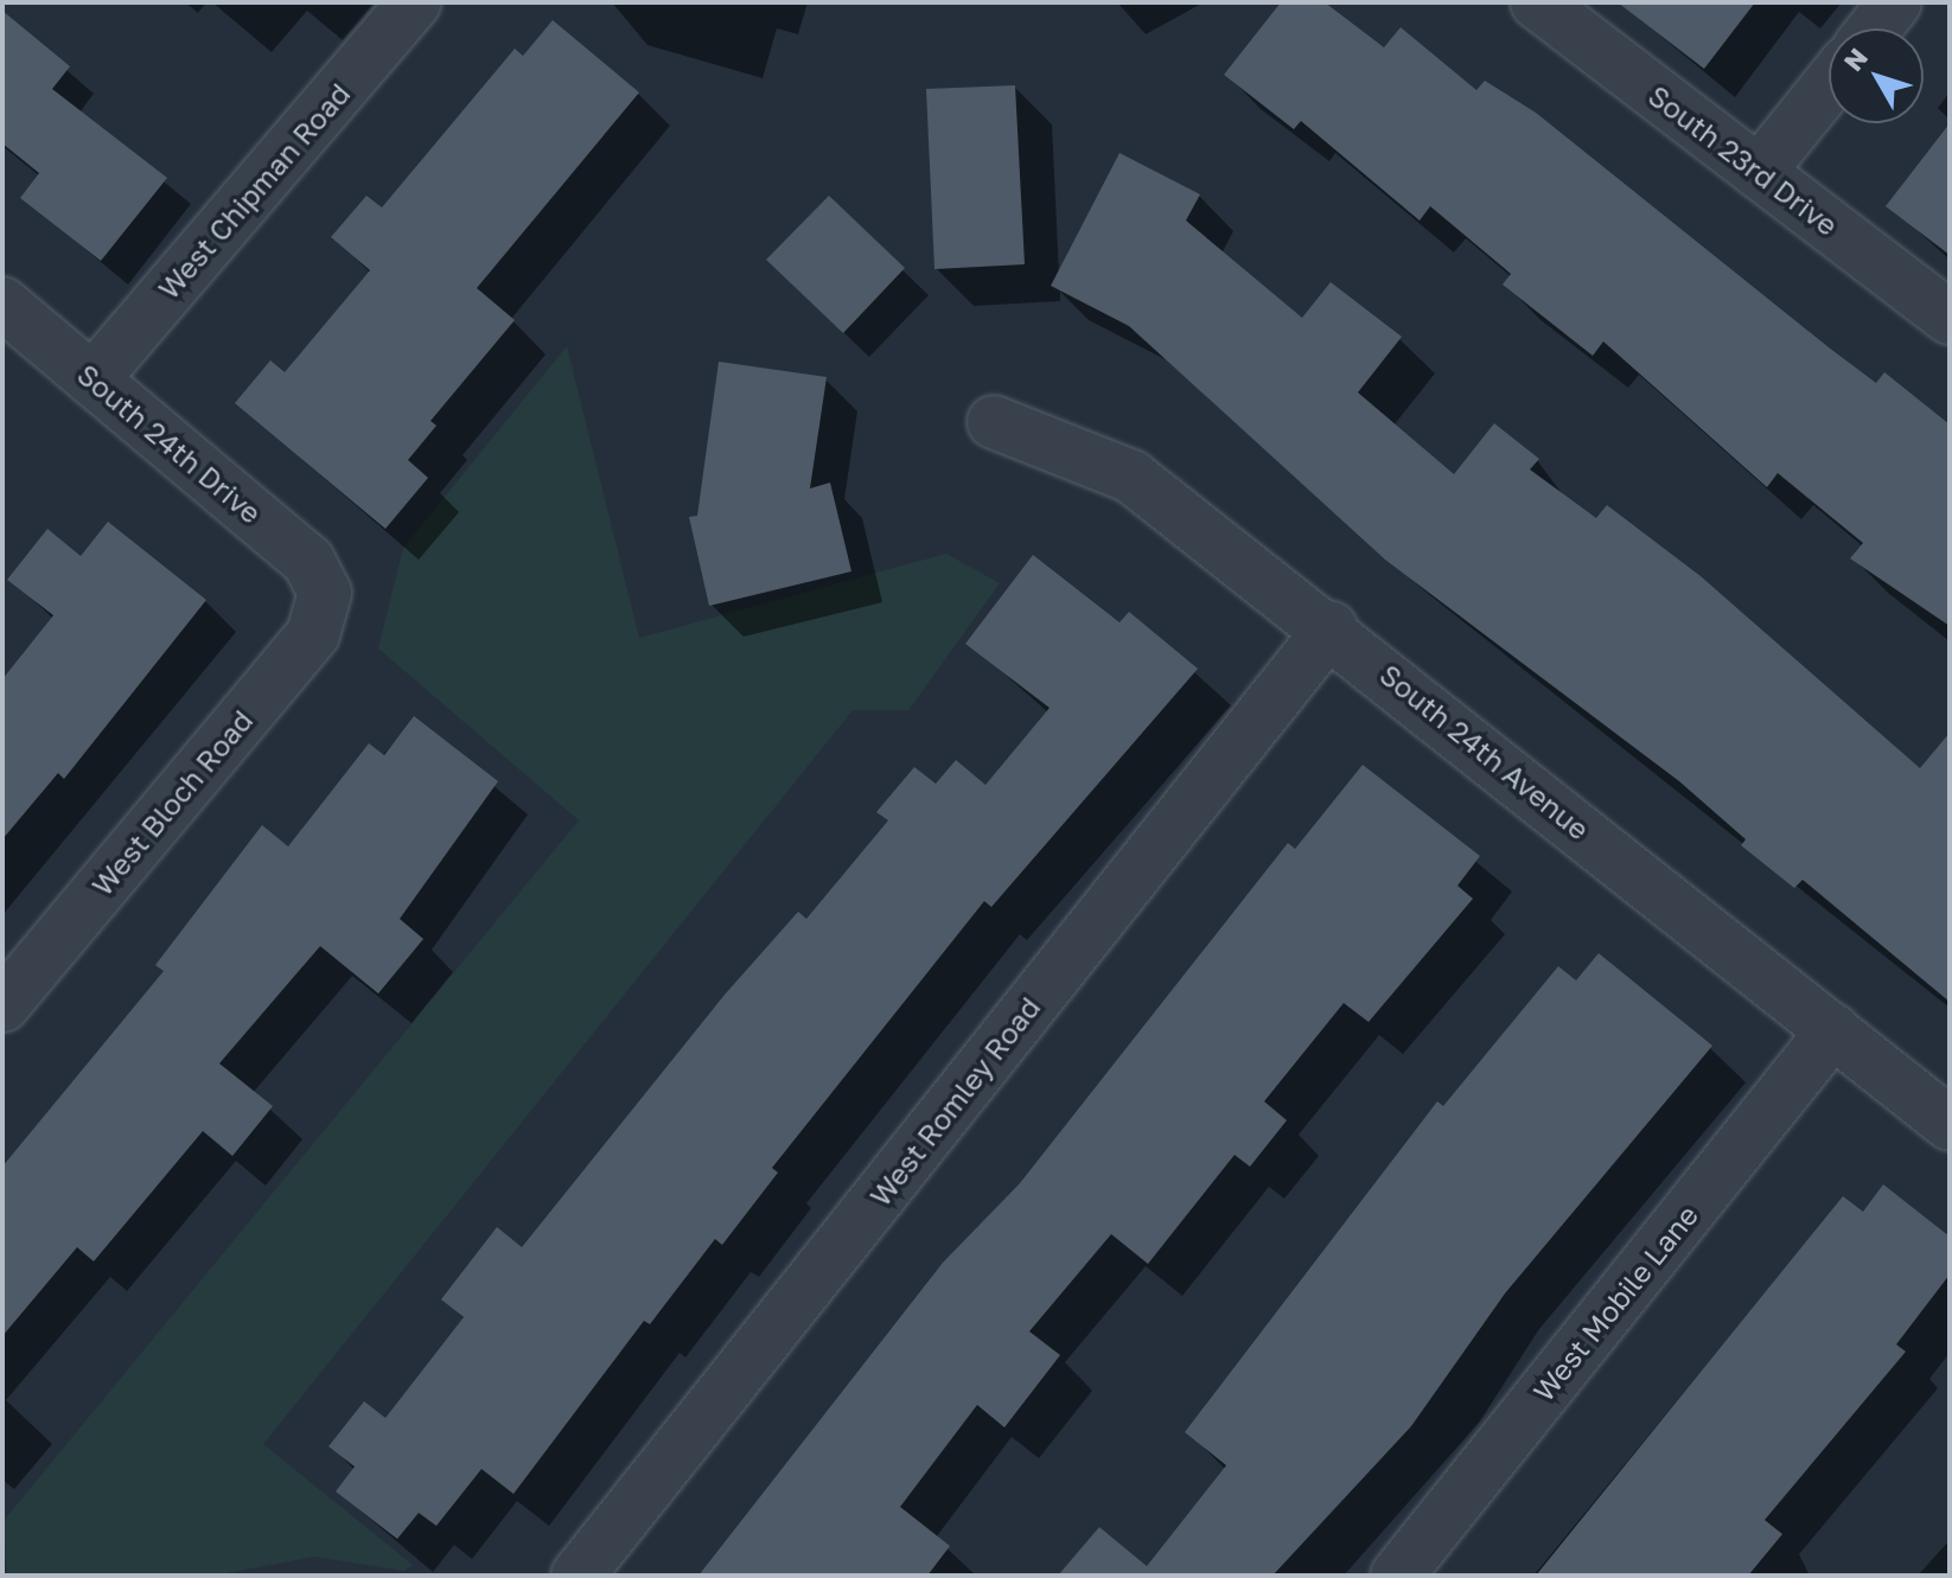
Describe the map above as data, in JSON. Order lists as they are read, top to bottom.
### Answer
{
  "streets": {
    "street": [
      "South 23rd Drive",
      "West Chipman Road",
      "South 24th Drive",
      "South 24th Avenue",
      "West Bloch Road",
      "West Romley Road",
      "West Mobile Lane"
    ]
  },
  "crossings": [
    ["West Chipman Road", "South 24th Drive"],
    ["South 24th Drive", "West Bloch Road"],
    ["South 24th Avenue", "West Romley Road"],
    ["South 24th Avenue", "West Mobile Lane"]
  ],
  "north": "top left"
}
